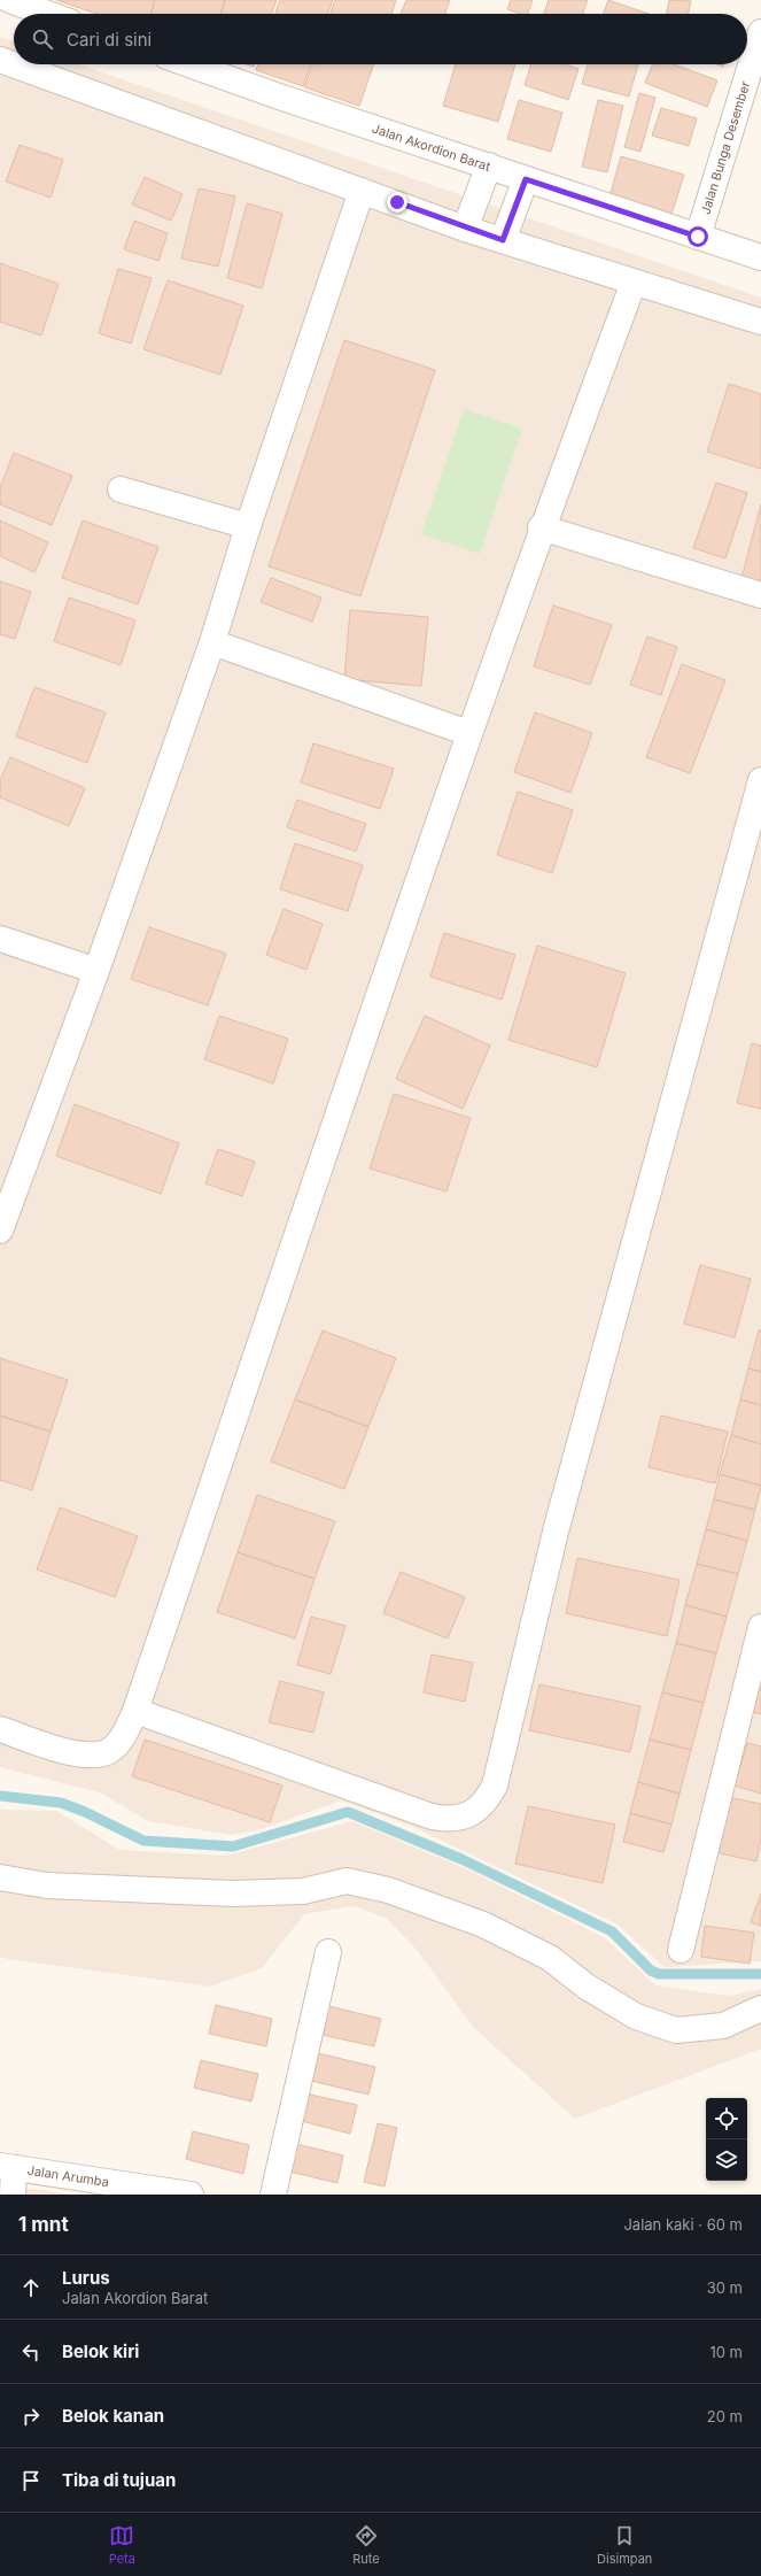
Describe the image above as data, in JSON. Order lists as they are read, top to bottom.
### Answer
{
  "streets": {
    "street": ["Jalan Akordion Barat", "Jalan Bunga Desember", "Jalan Arumba"]
  },
  "crossings": [
    ["Jalan Akordion Barat", "Jalan Bunga Desember"]
  ],
  "page": {
    "search": "Cari di sini",
    "heading": ["1 mnt", "Jalan kaki · 60 m"],
    "list": [
      ["Lurus", "Jalan Akordion Barat", "30 m"],
      ["Belok kiri", "10 m"],
      ["Belok kanan", "20 m"],
      "Tiba di tujuan"
    ],
    "nav": ["Peta", "Rute", "Disimpan"]
  }
}
